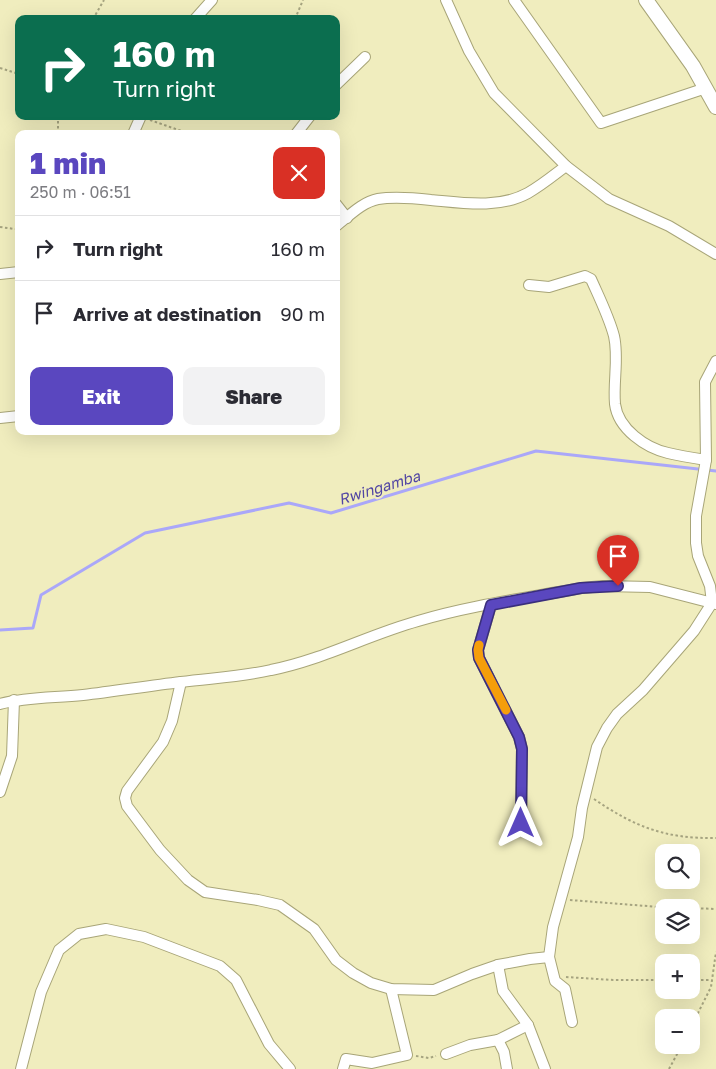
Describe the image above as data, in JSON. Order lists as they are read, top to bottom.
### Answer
{
  "water": ["Rwingamba"],
  "page": {
    "turn": ["160 m", "Turn right"],
    "heading": ["1 min", "250 m · 06:51"],
    "list": [
      {
        "name": "Turn right",
        "value": "160 m"
      },
      {
        "name": "Arrive at destination",
        "value": "90 m"
      }
    ],
    "buttons": ["Exit", "Share"],
    "map_buttons": ["+", "−"]
  }
}
